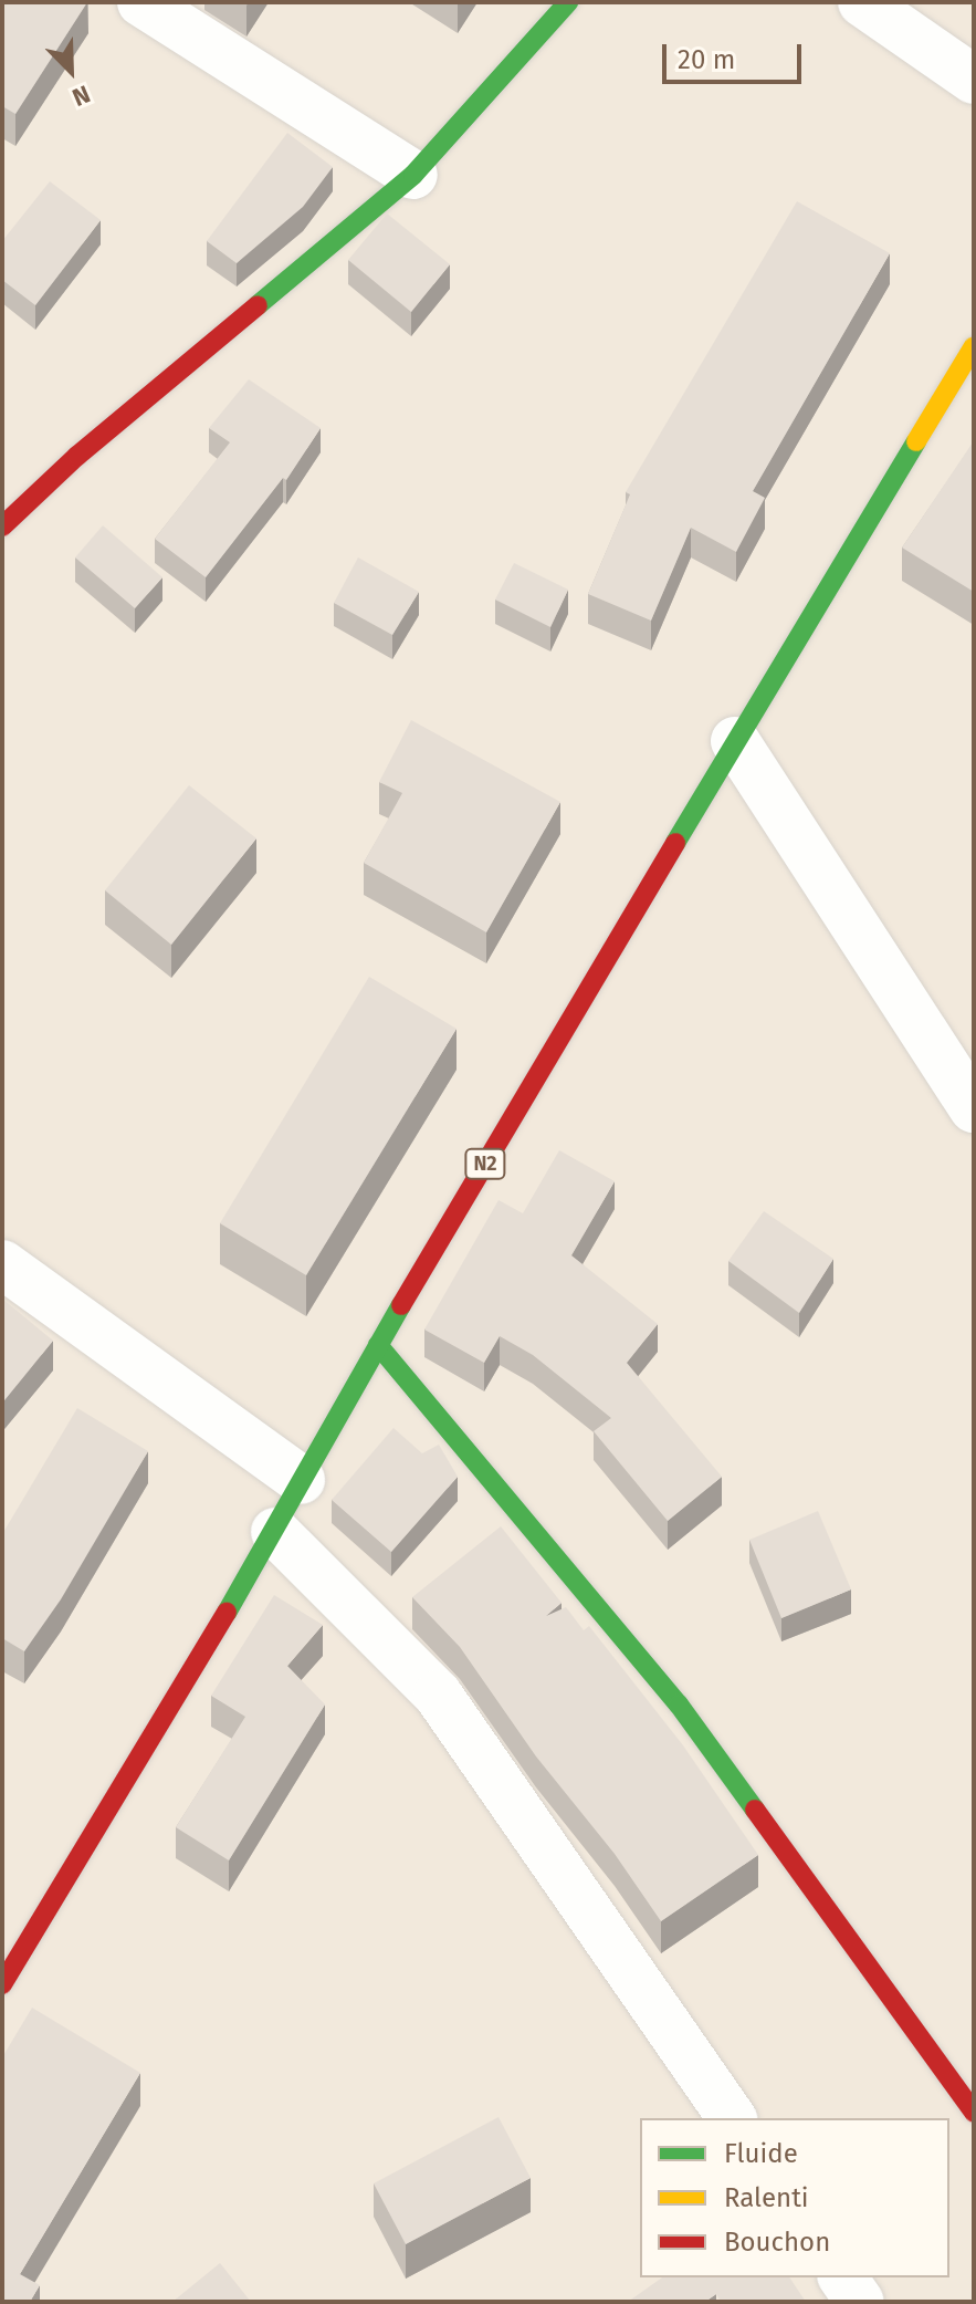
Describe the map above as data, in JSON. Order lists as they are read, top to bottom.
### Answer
{
  "streets": {
    "main road": ["N2"]
  },
  "legend": ["Fluide", "Ralenti", "Bouchon"],
  "scale_bar": "20 m",
  "north": "bottom right"
}
